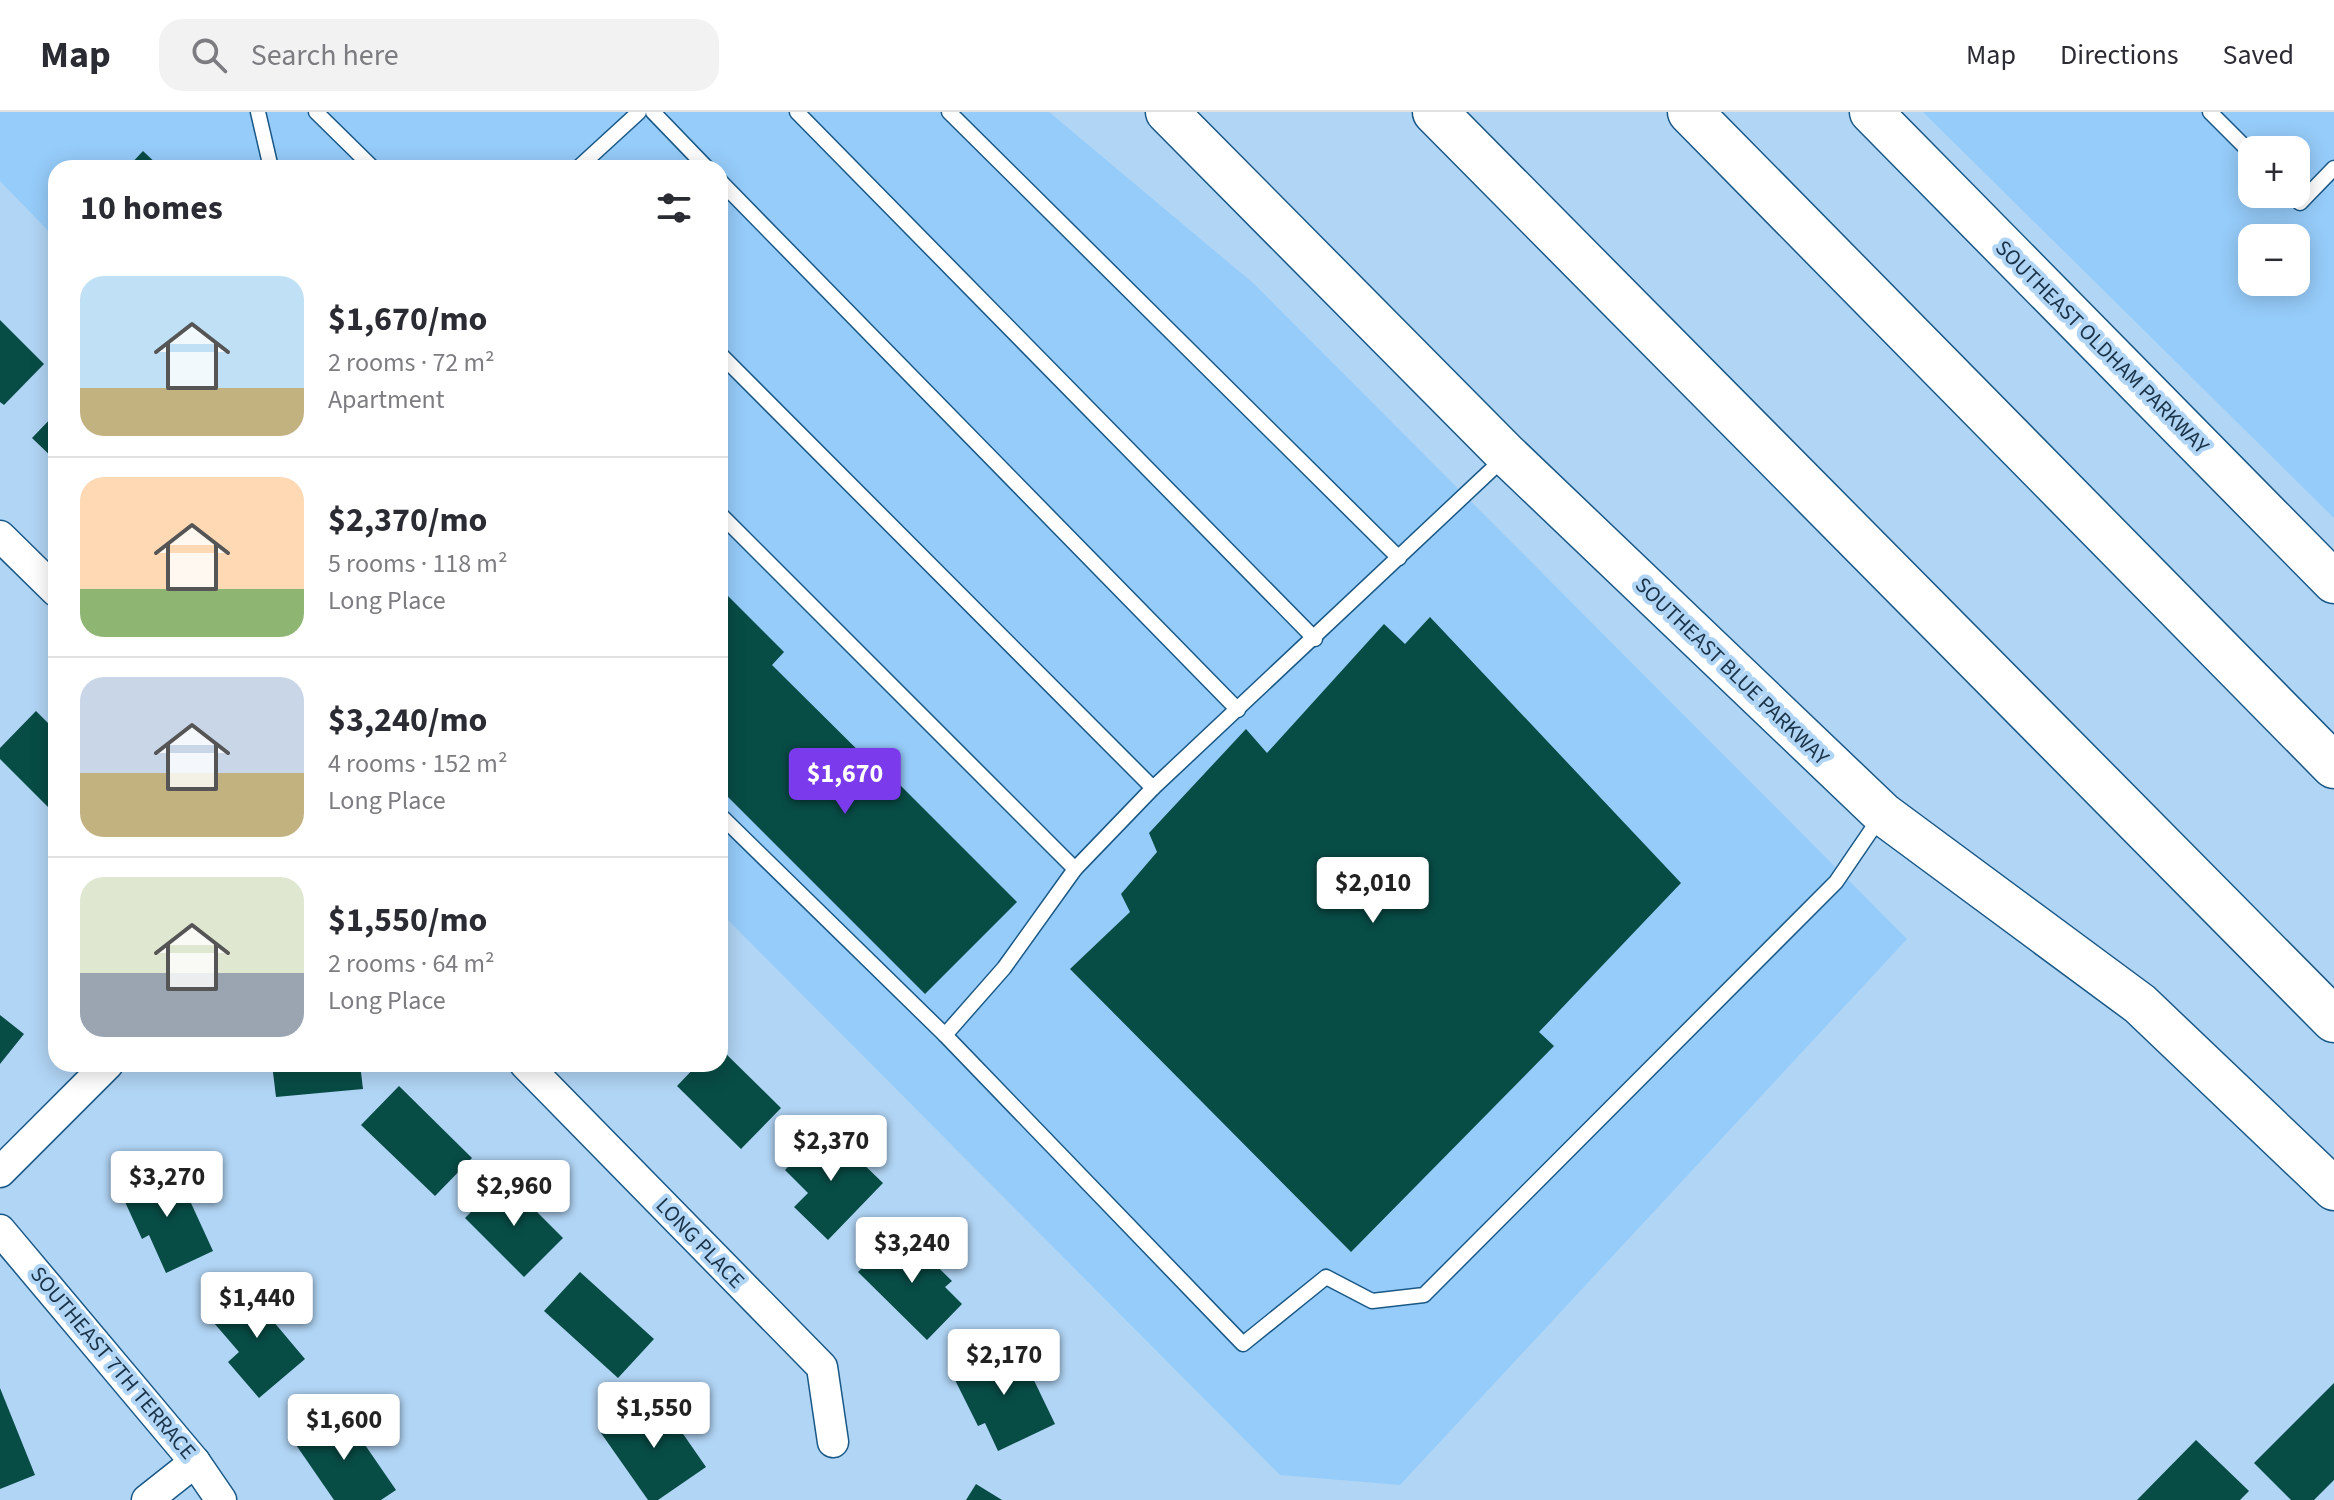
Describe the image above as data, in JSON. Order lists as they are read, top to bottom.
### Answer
{
  "streets": {
    "street": [
      "SOUTHEAST OLDHAM PARKWAY",
      "SOUTHEAST BLUE PARKWAY",
      "LONG PLACE",
      "SOUTHEAST 7TH TERRACE"
    ]
  },
  "page": {
    "header": "Map",
    "search": "Search here",
    "nav": ["Map", "Directions", "Saved"],
    "map_buttons": ["+", "−"],
    "heading": "10 homes",
    "list": [
      {
        "name": "$1,670/mo",
        "note": "2 rooms · 72 m² · Apartment"
      },
      {
        "name": "$2,370/mo",
        "note": "5 rooms · 118 m² · Long Place"
      },
      {
        "name": "$3,240/mo",
        "note": "4 rooms · 152 m² · Long Place"
      },
      {
        "name": "$1,550/mo",
        "note": "2 rooms · 64 m² · Long Place"
      }
    ],
    "price": [
      "$1,670",
      "$2,010",
      "$2,370",
      "$3,270",
      "$2,960",
      "$3,240",
      "$1,440",
      "$2,170",
      "$1,550",
      "$1,600"
    ]
  }
}
